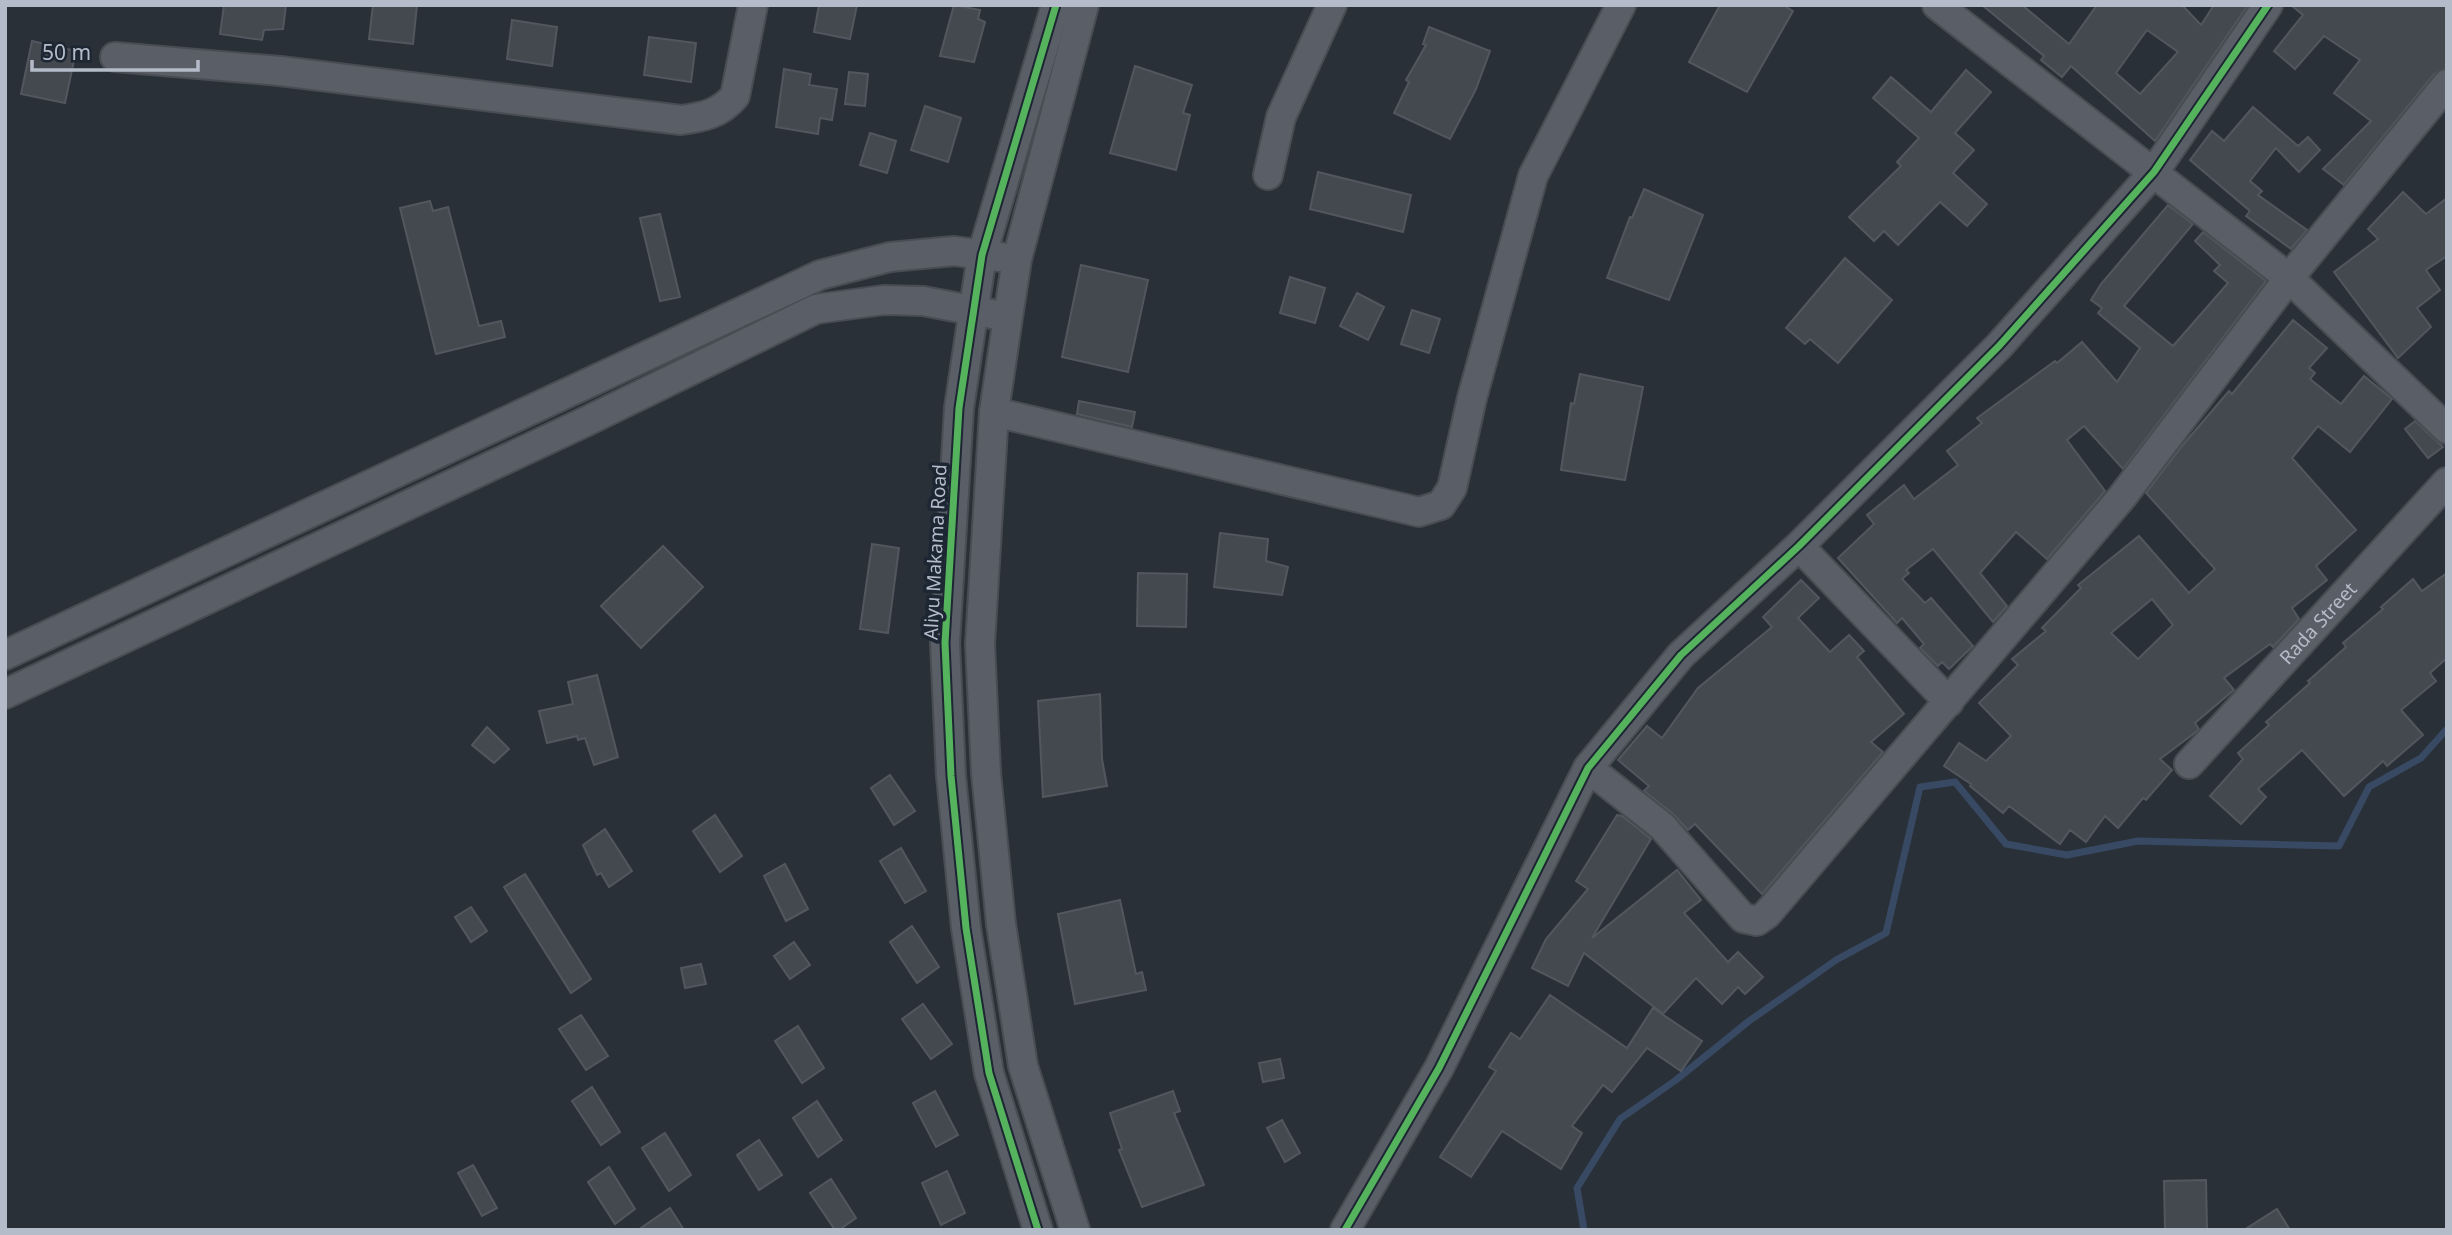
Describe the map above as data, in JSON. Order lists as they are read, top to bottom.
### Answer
{
  "streets": {
    "street": ["Aliyu Makama Road", "Rada Street"]
  },
  "scale_bar": "50 m"
}
